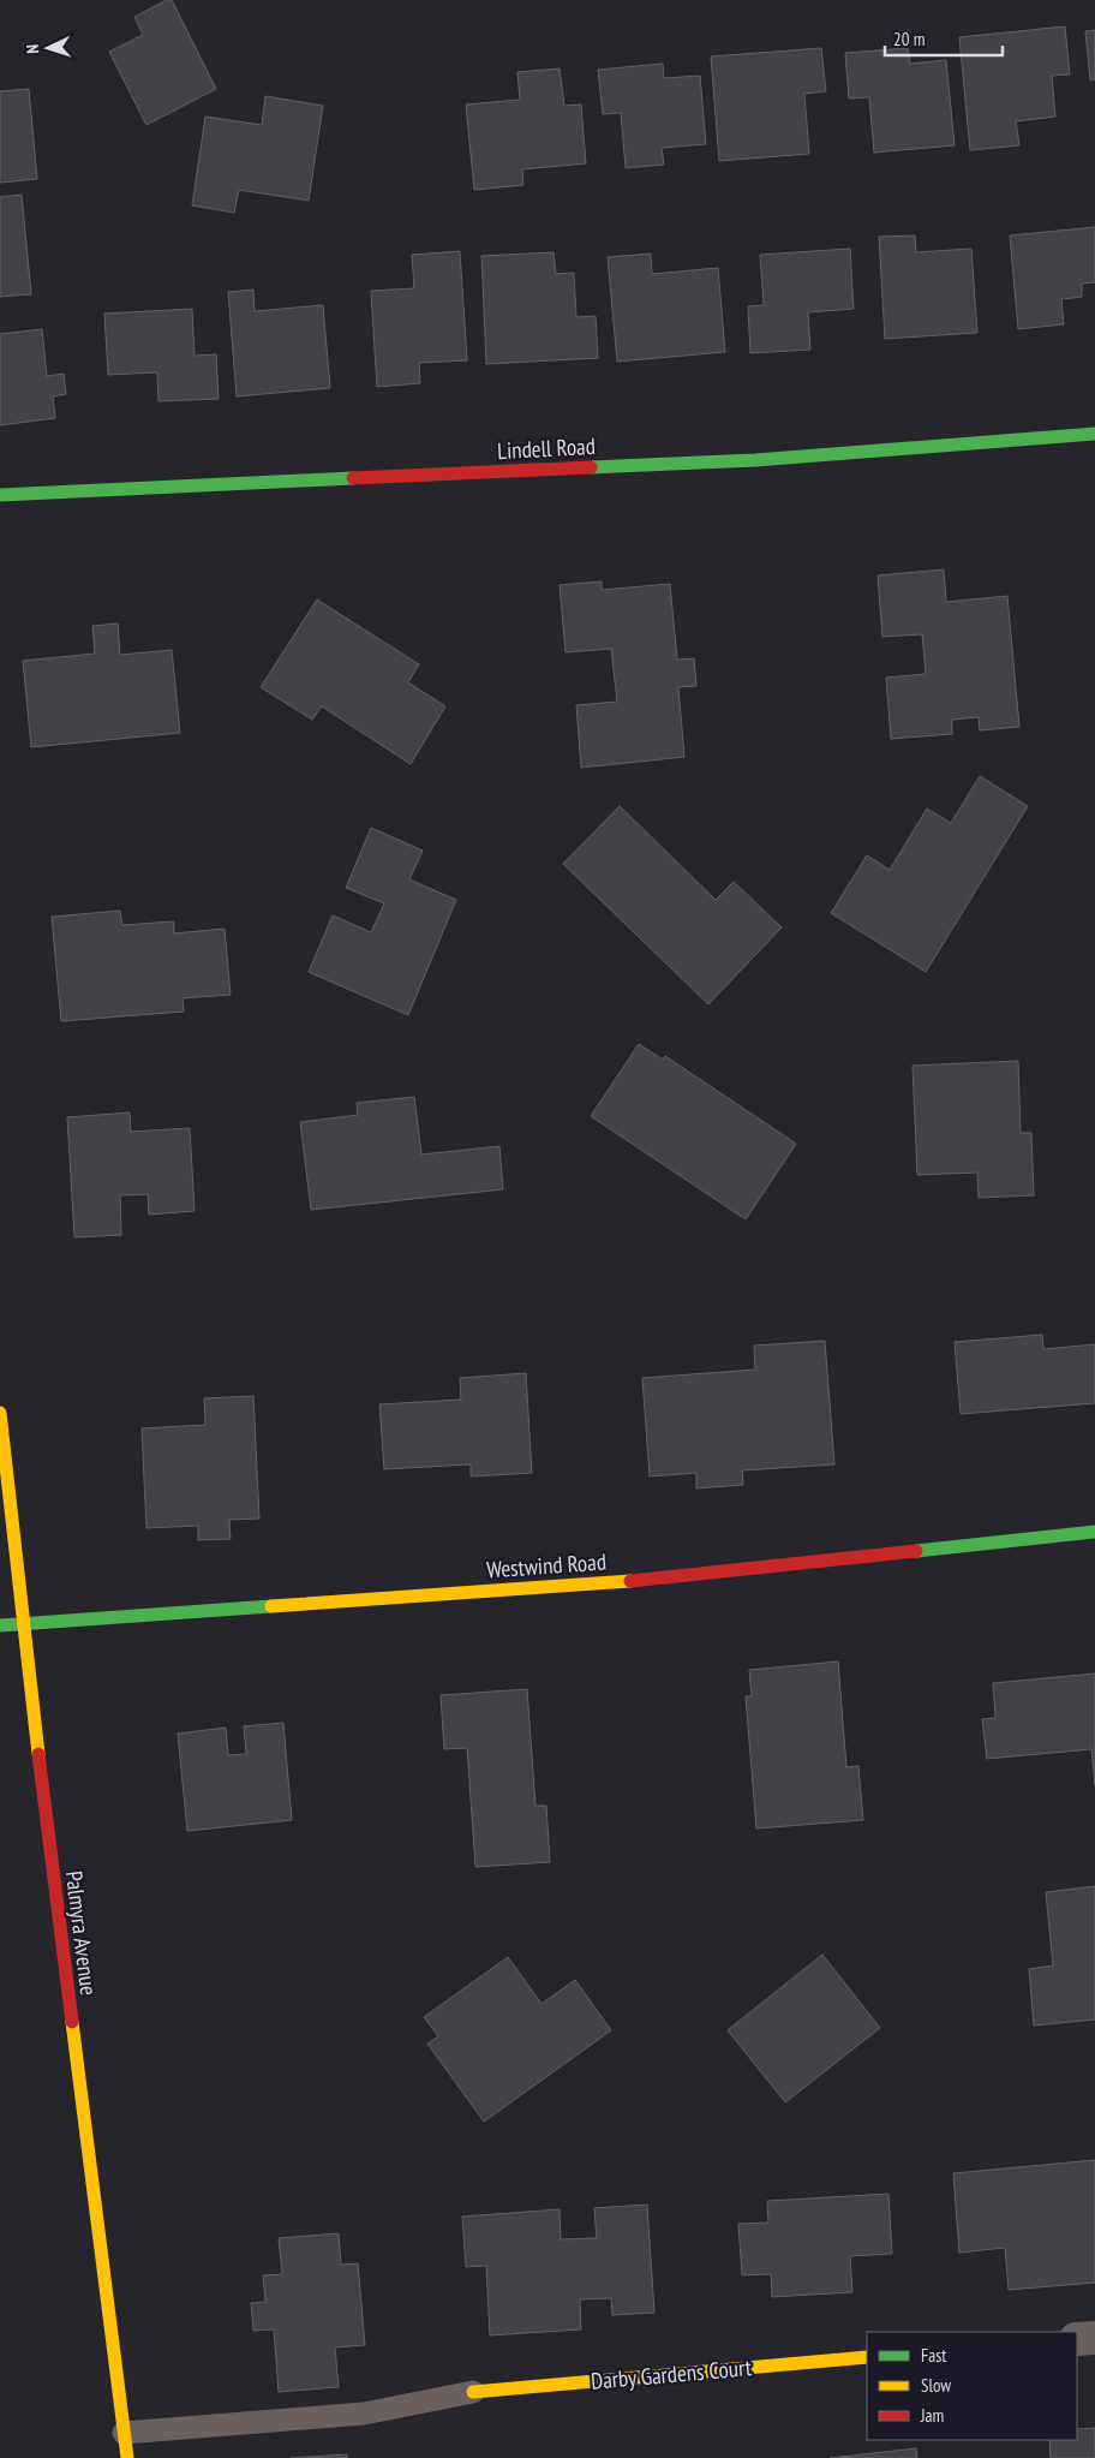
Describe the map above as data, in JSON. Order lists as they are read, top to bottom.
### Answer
{
  "streets": {
    "street": [
      "Lindell Road",
      "Westwind Road",
      "Palmyra Avenue",
      "Darby Gardens Court"
    ]
  },
  "crossings": [
    ["Westwind Road", "Palmyra Avenue"]
  ],
  "legend": ["Fast", "Slow", "Jam"],
  "scale_bar": "20 m",
  "north": "left"
}
